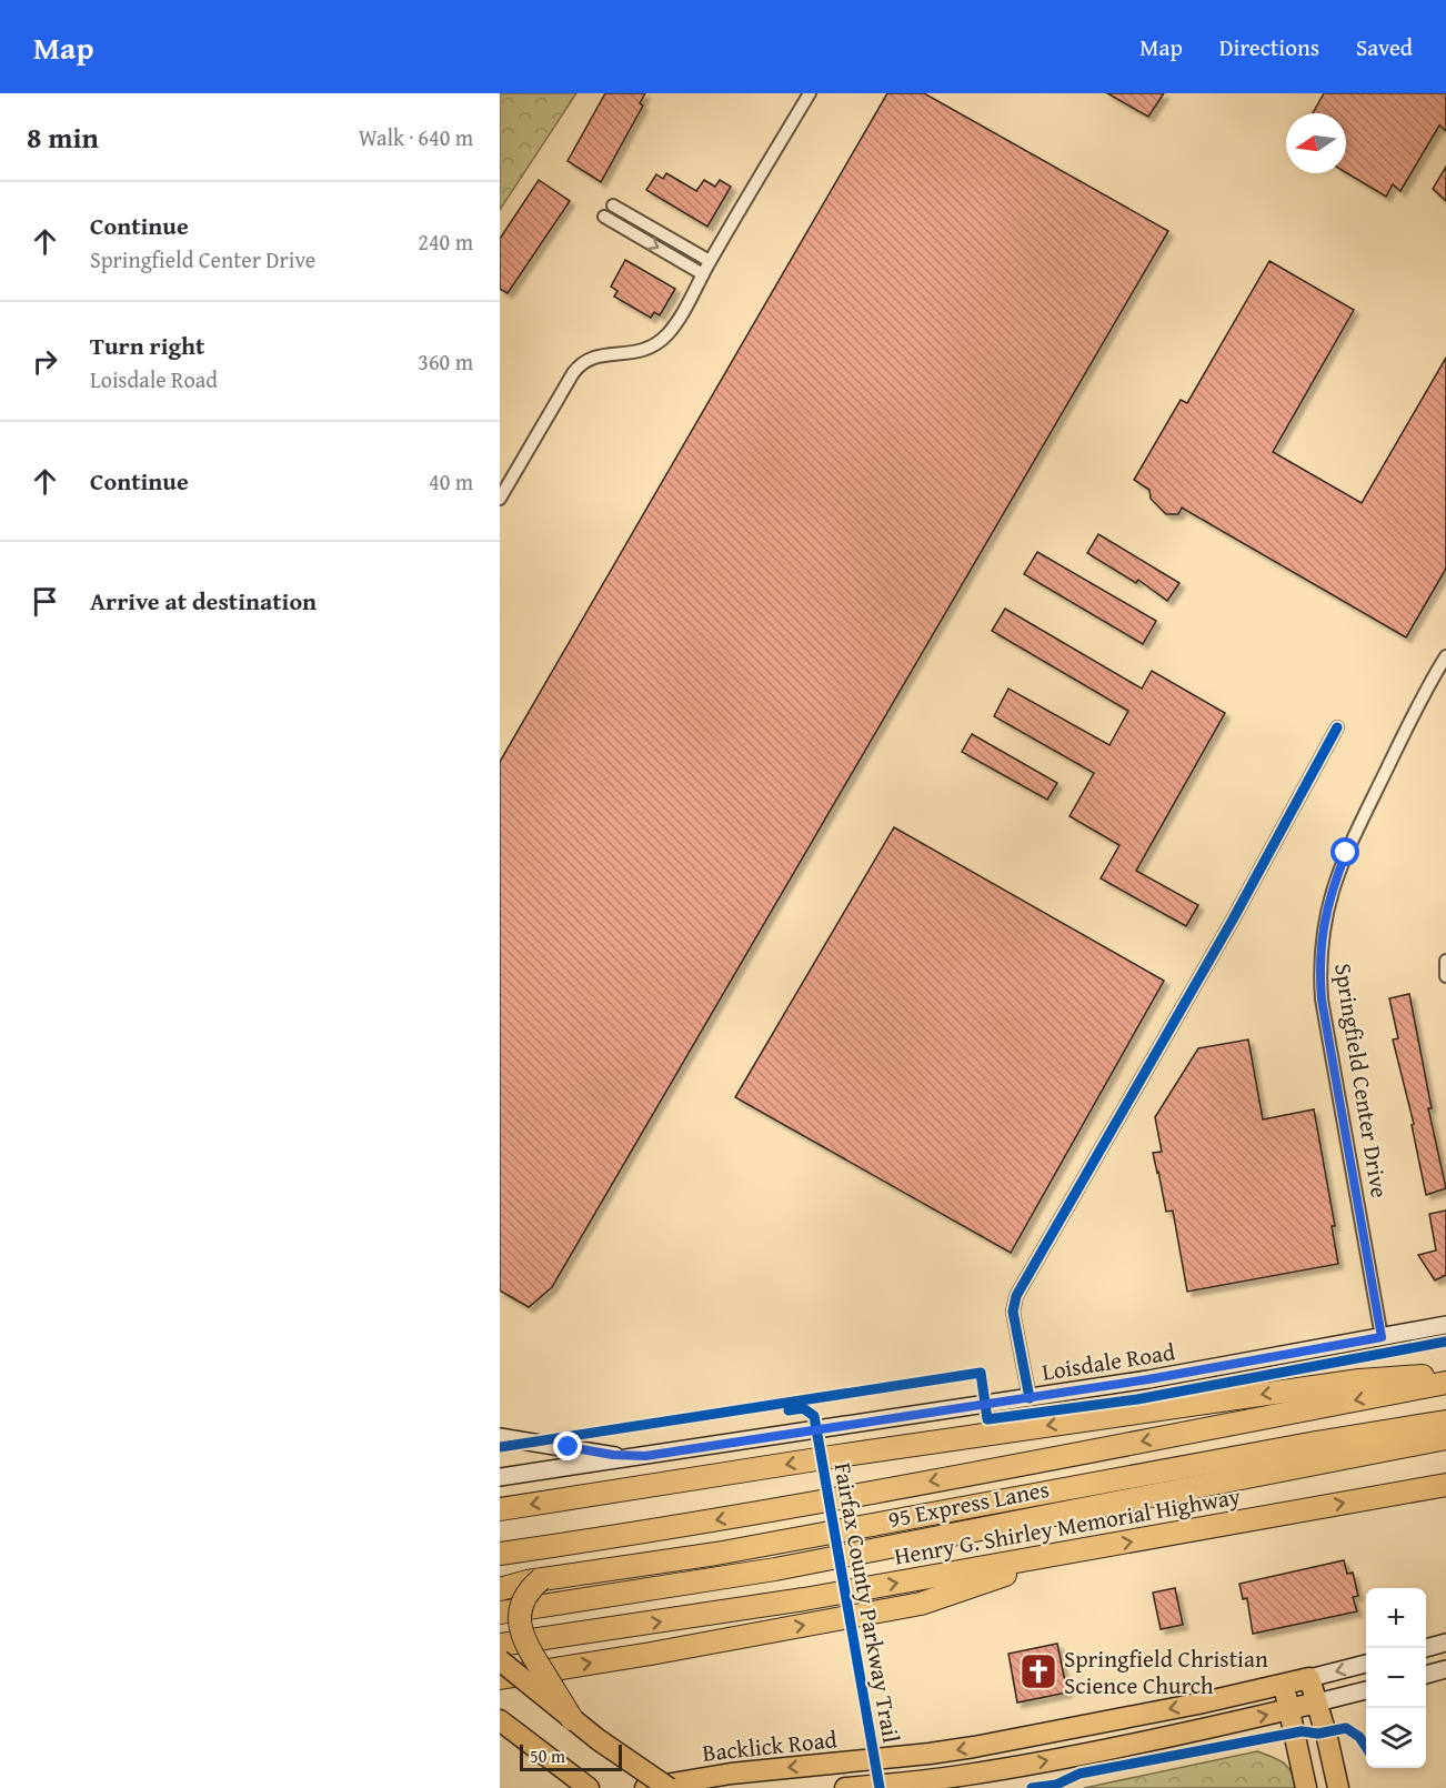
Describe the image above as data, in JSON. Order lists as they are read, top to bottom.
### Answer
{
  "streets": {
    "highway": ["95 Express Lanes", "Henry G. Shirley Memorial Highway"],
    "main road": ["Loisdale Road", "Backlick Road"],
    "street": ["Springfield Center Drive"],
    "cycle path": ["Fairfax County Parkway Trail"]
  },
  "crossings": [
    ["Springfield Center Drive", "Loisdale Road"]
  ],
  "places": {
    "church": ["Springfield Christian Science Church"]
  },
  "scale_bar": "50 m",
  "north": "left",
  "page": {
    "header": "Map",
    "nav": ["Map", "Directions", "Saved"],
    "heading": ["8 min", "Walk · 640 m"],
    "list": [
      ["Continue", "Springfield Center Drive", "240 m"],
      ["Turn right", "Loisdale Road", "360 m"],
      ["Continue", "40 m"],
      "Arrive at destination"
    ],
    "map_buttons": ["+", "−"],
    "scale": "50 m"
  }
}
